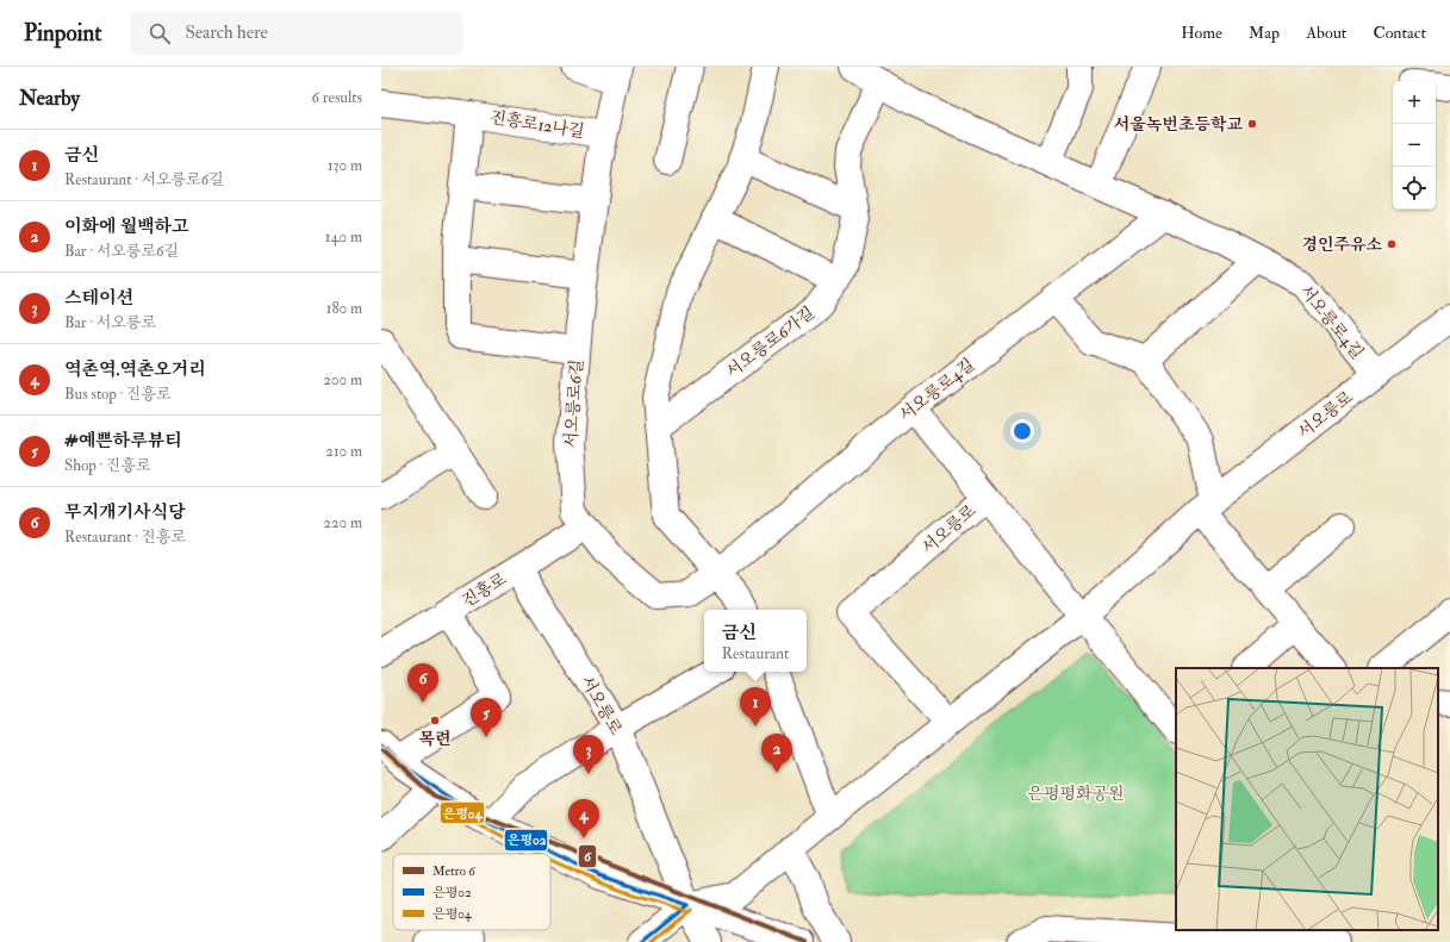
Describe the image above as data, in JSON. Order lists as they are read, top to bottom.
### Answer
{
  "streets": {
    "street": [
      "진흥로12나길",
      "서오릉로4길",
      "서오릉로6가길",
      "서오릉로6길",
      "서오릉로",
      "진흥로"
    ]
  },
  "crossings": [
    ["진흥로12나길", "서오릉로6길"],
    ["서오릉로4길", "서오릉로6가길"],
    ["서오릉로4길", "서오릉로6길"],
    ["서오릉로4길", "서오릉로"],
    ["서오릉로6길", "진흥로"],
    ["서오릉로", "진흥로"]
  ],
  "parks": ["은평평화공원"],
  "places": ["서울녹번초등학교", "경인주유소", "목련"],
  "lines": ["transit line 은평02", "metro line 6", "transit line 은평04"],
  "legend": ["Metro 6", "은평02", "은평04"],
  "page": {
    "header": "Pinpoint",
    "search": "Search here",
    "nav": [
      "Home",
      "Map",
      "About",
      "Contact"
    ],
    "heading": ["Nearby", "6 results"],
    "map_buttons": ["+", "−"],
    "list": [
      {
        "mark": "1",
        "name": "금신",
        "note": "Restaurant · 서오릉로6길",
        "value": "130 m"
      },
      {
        "mark": "2",
        "name": "이화에 월백하고",
        "note": "Bar · 서오릉로6길",
        "value": "140 m"
      },
      {
        "mark": "3",
        "name": "스테이션",
        "note": "Bar · 서오릉로",
        "value": "180 m"
      },
      {
        "mark": "4",
        "name": "역촌역.역촌오거리",
        "note": "Bus stop · 진흥로",
        "value": "200 m"
      },
      {
        "mark": "5",
        "name": "#예쁜하루뷰티",
        "note": "Shop · 진흥로",
        "value": "210 m"
      },
      {
        "mark": "6",
        "name": "무지개기사식당",
        "note": "Restaurant · 진흥로",
        "value": "220 m"
      }
    ],
    "popup": ["금신", "Restaurant"],
    "pins": [
      "6",
      "1",
      "5",
      "2",
      "3",
      "4"
    ]
  }
}
